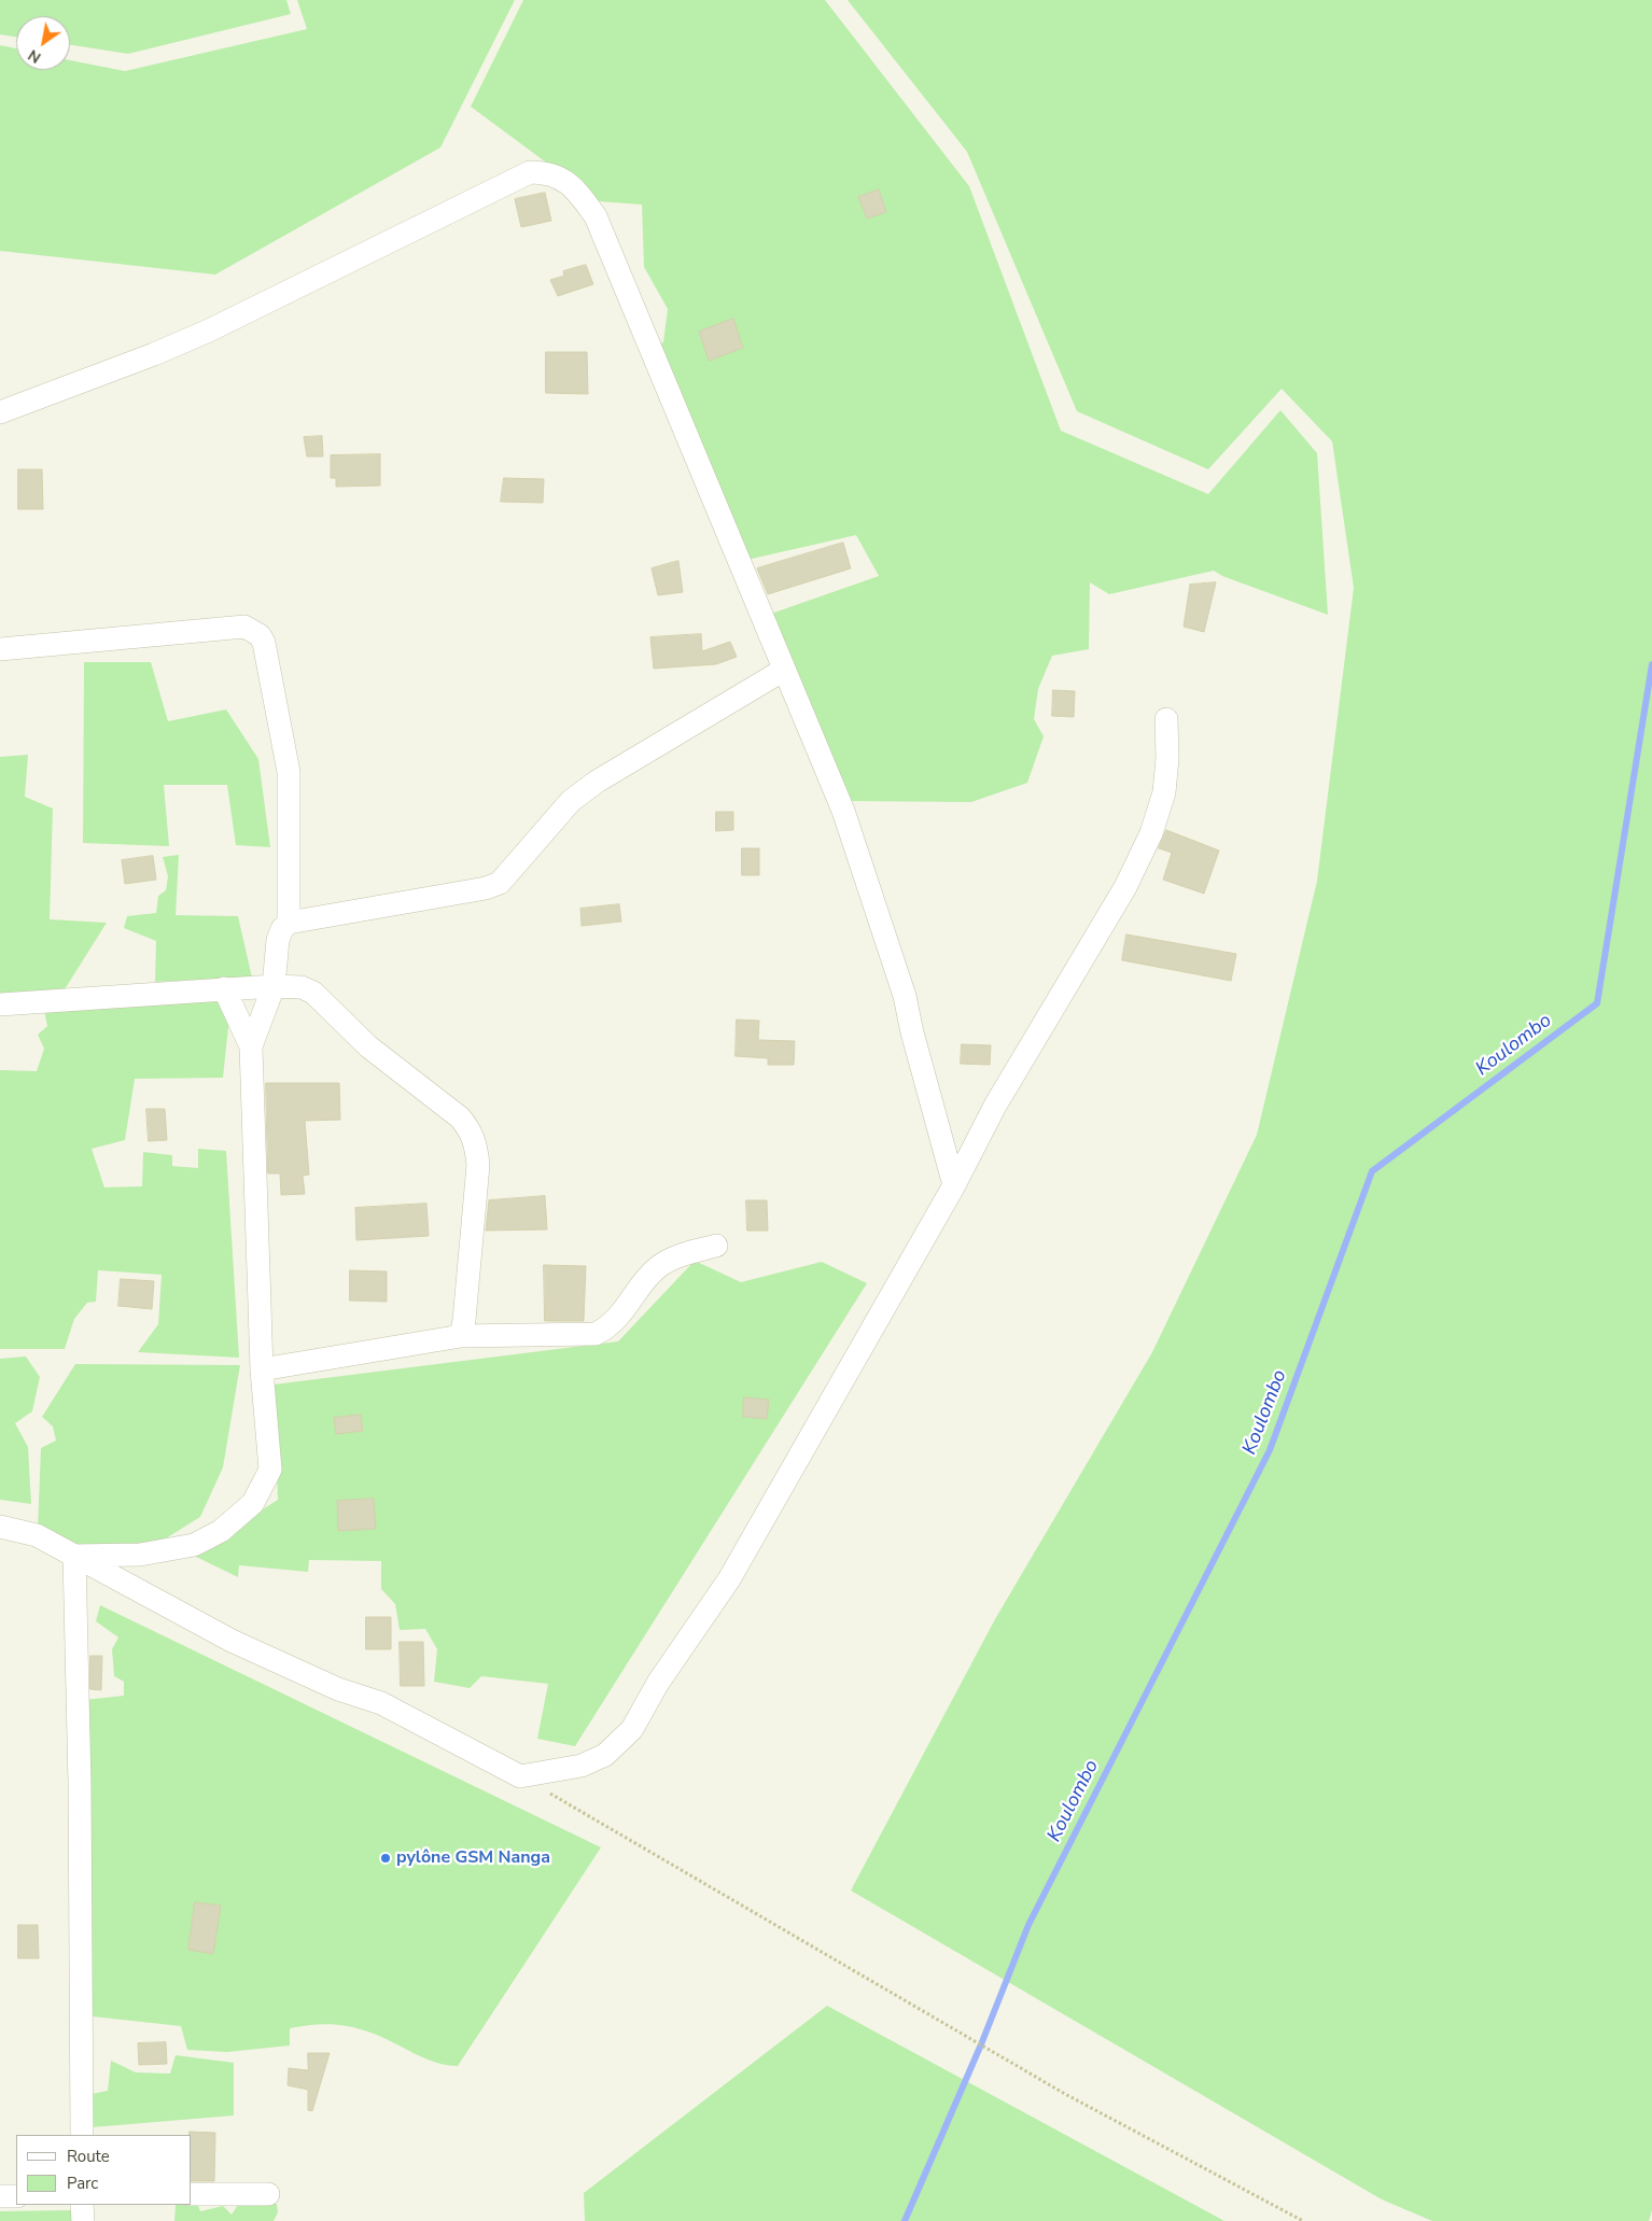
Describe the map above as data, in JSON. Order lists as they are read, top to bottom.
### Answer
{
  "water": ["Koulombo"],
  "places": ["pylône GSM Nanga"],
  "legend": ["Route", "Parc"],
  "north": "bottom left"
}
